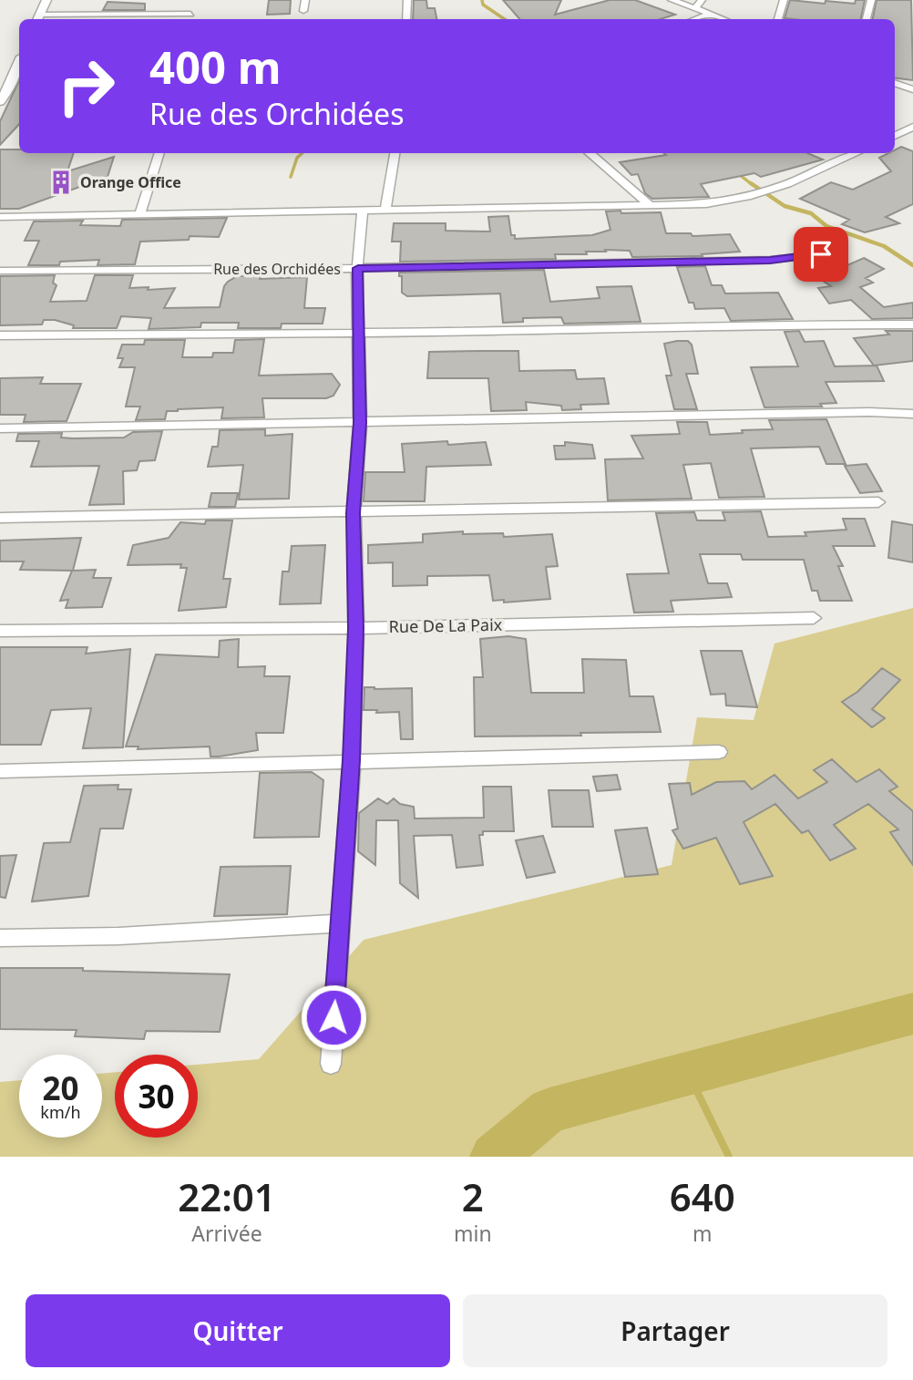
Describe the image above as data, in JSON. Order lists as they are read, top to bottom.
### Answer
{
  "streets": {
    "street": ["Rue des Orchidées", "Rue De La Paix"]
  },
  "places": {
    "building": ["Orange Office"]
  },
  "page": {
    "turn": ["400 m", "Rue des Orchidées"],
    "speed": "20 km/h",
    "limit": "30",
    "eta": [
      "22:01",
      "Arrivée",
      "2",
      "min",
      "640",
      "m"
    ],
    "buttons": ["Quitter", "Partager"]
  }
}
